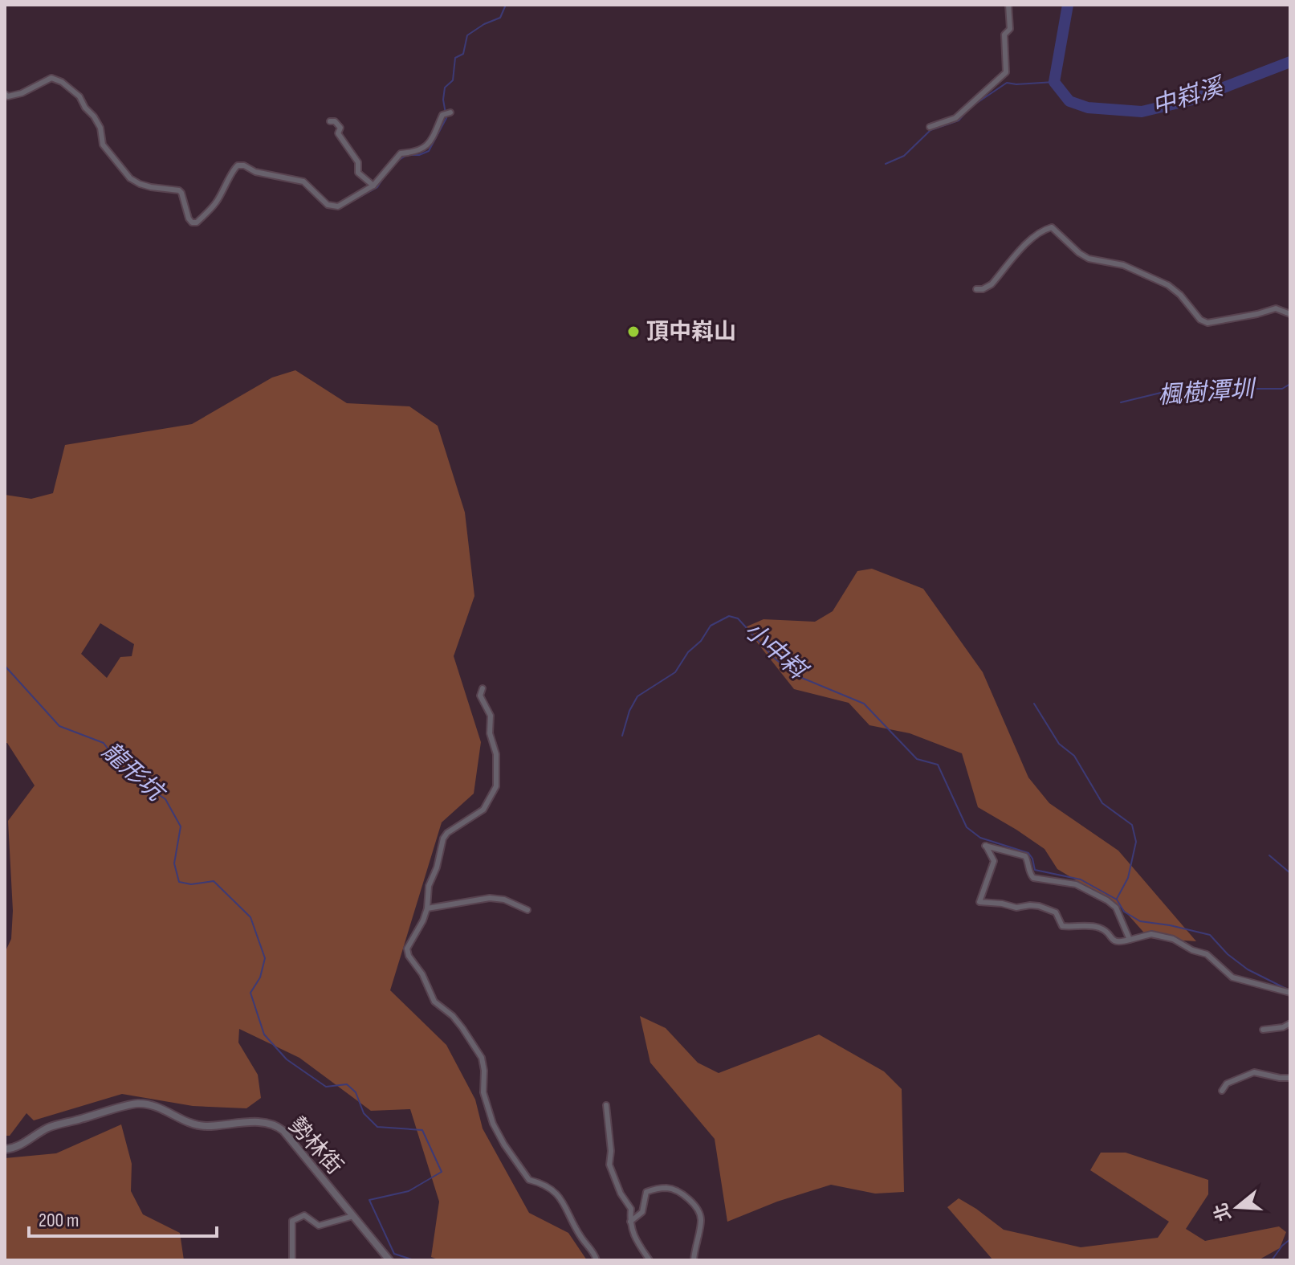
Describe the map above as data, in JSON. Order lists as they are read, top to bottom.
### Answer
{
  "streets": {
    "street": ["勢林街"]
  },
  "water": [
    "中嵙溪",
    "楓樹潭圳",
    "小中嵙",
    "龍形坑"
  ],
  "places": ["頂中嵙山"],
  "scale_bar": "200 m",
  "north": "left"
}
